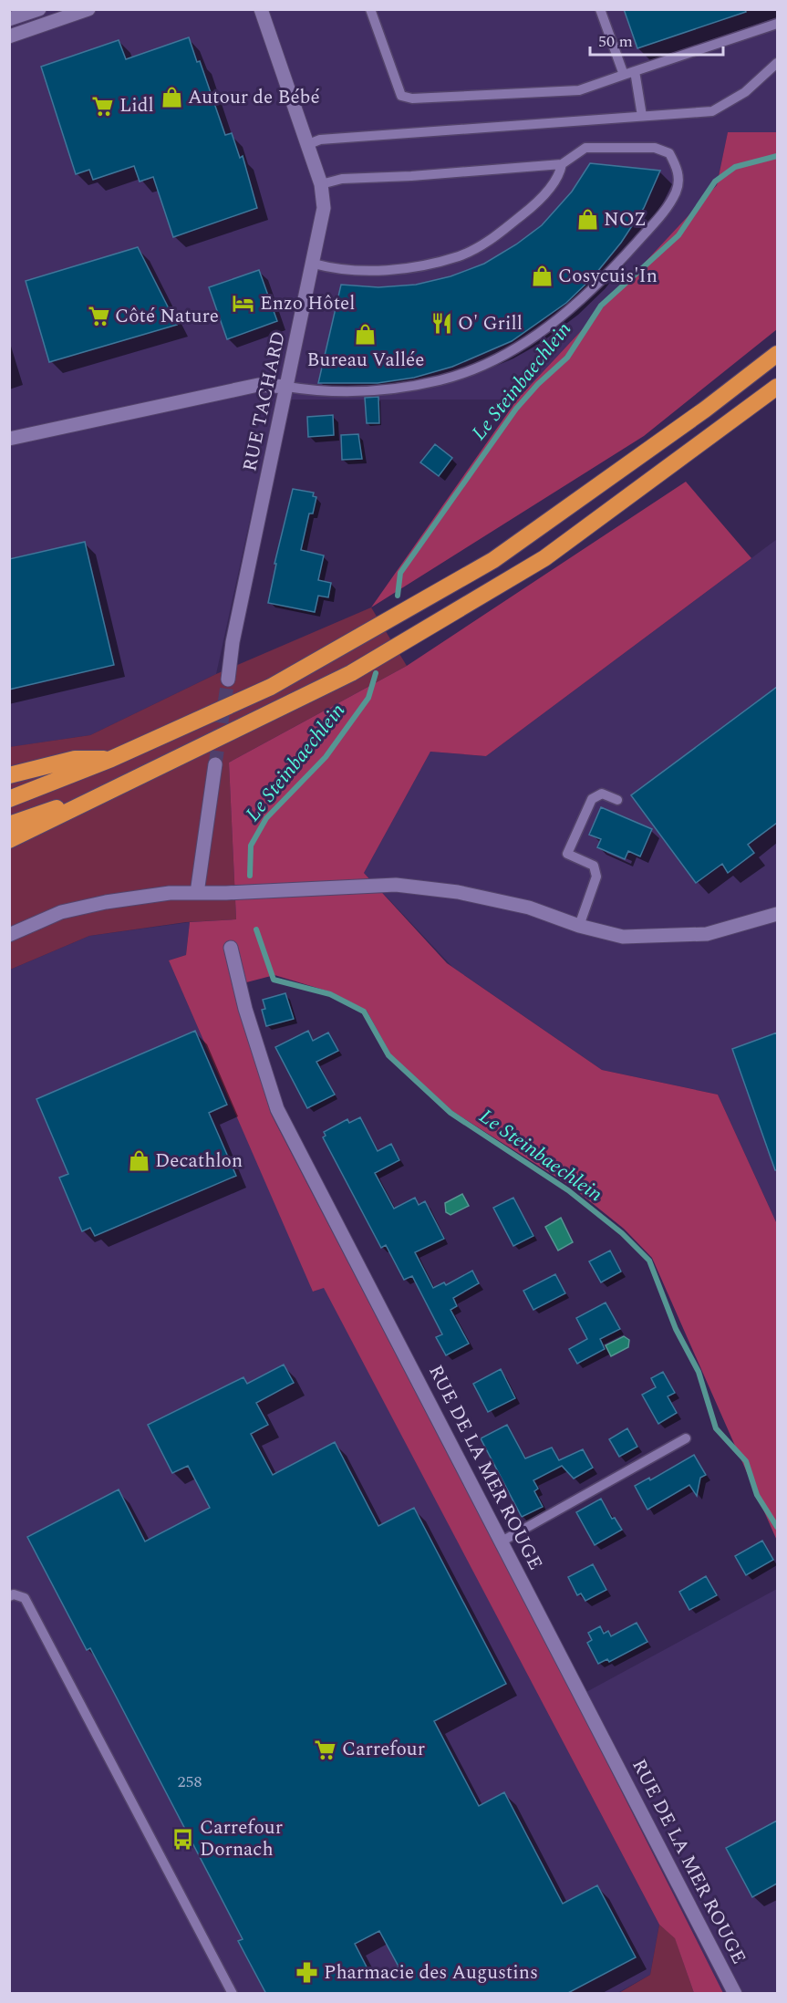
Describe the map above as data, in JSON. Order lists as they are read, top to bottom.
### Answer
{
  "streets": {
    "street": ["RUE TACHARD", "RUE DE LA MER ROUGE"]
  },
  "water": ["Le Steinbaechlein"],
  "places": {
    "shop": [
      "Autour de Bébé",
      "NOZ",
      "Cosycuis'In",
      "Bureau Vallée",
      "Decathlon"
    ],
    "supermarket": ["Lidl", "Côté Nature", "Carrefour"],
    "hotel": ["Enzo Hôtel"],
    "restaurant": ["O' Grill"],
    "bus stop": ["Carrefour Dornach"],
    "pharmacy": ["Pharmacie des Augustins"]
  },
  "house_numbers": ["258"],
  "scale_bar": "50 m"
}
